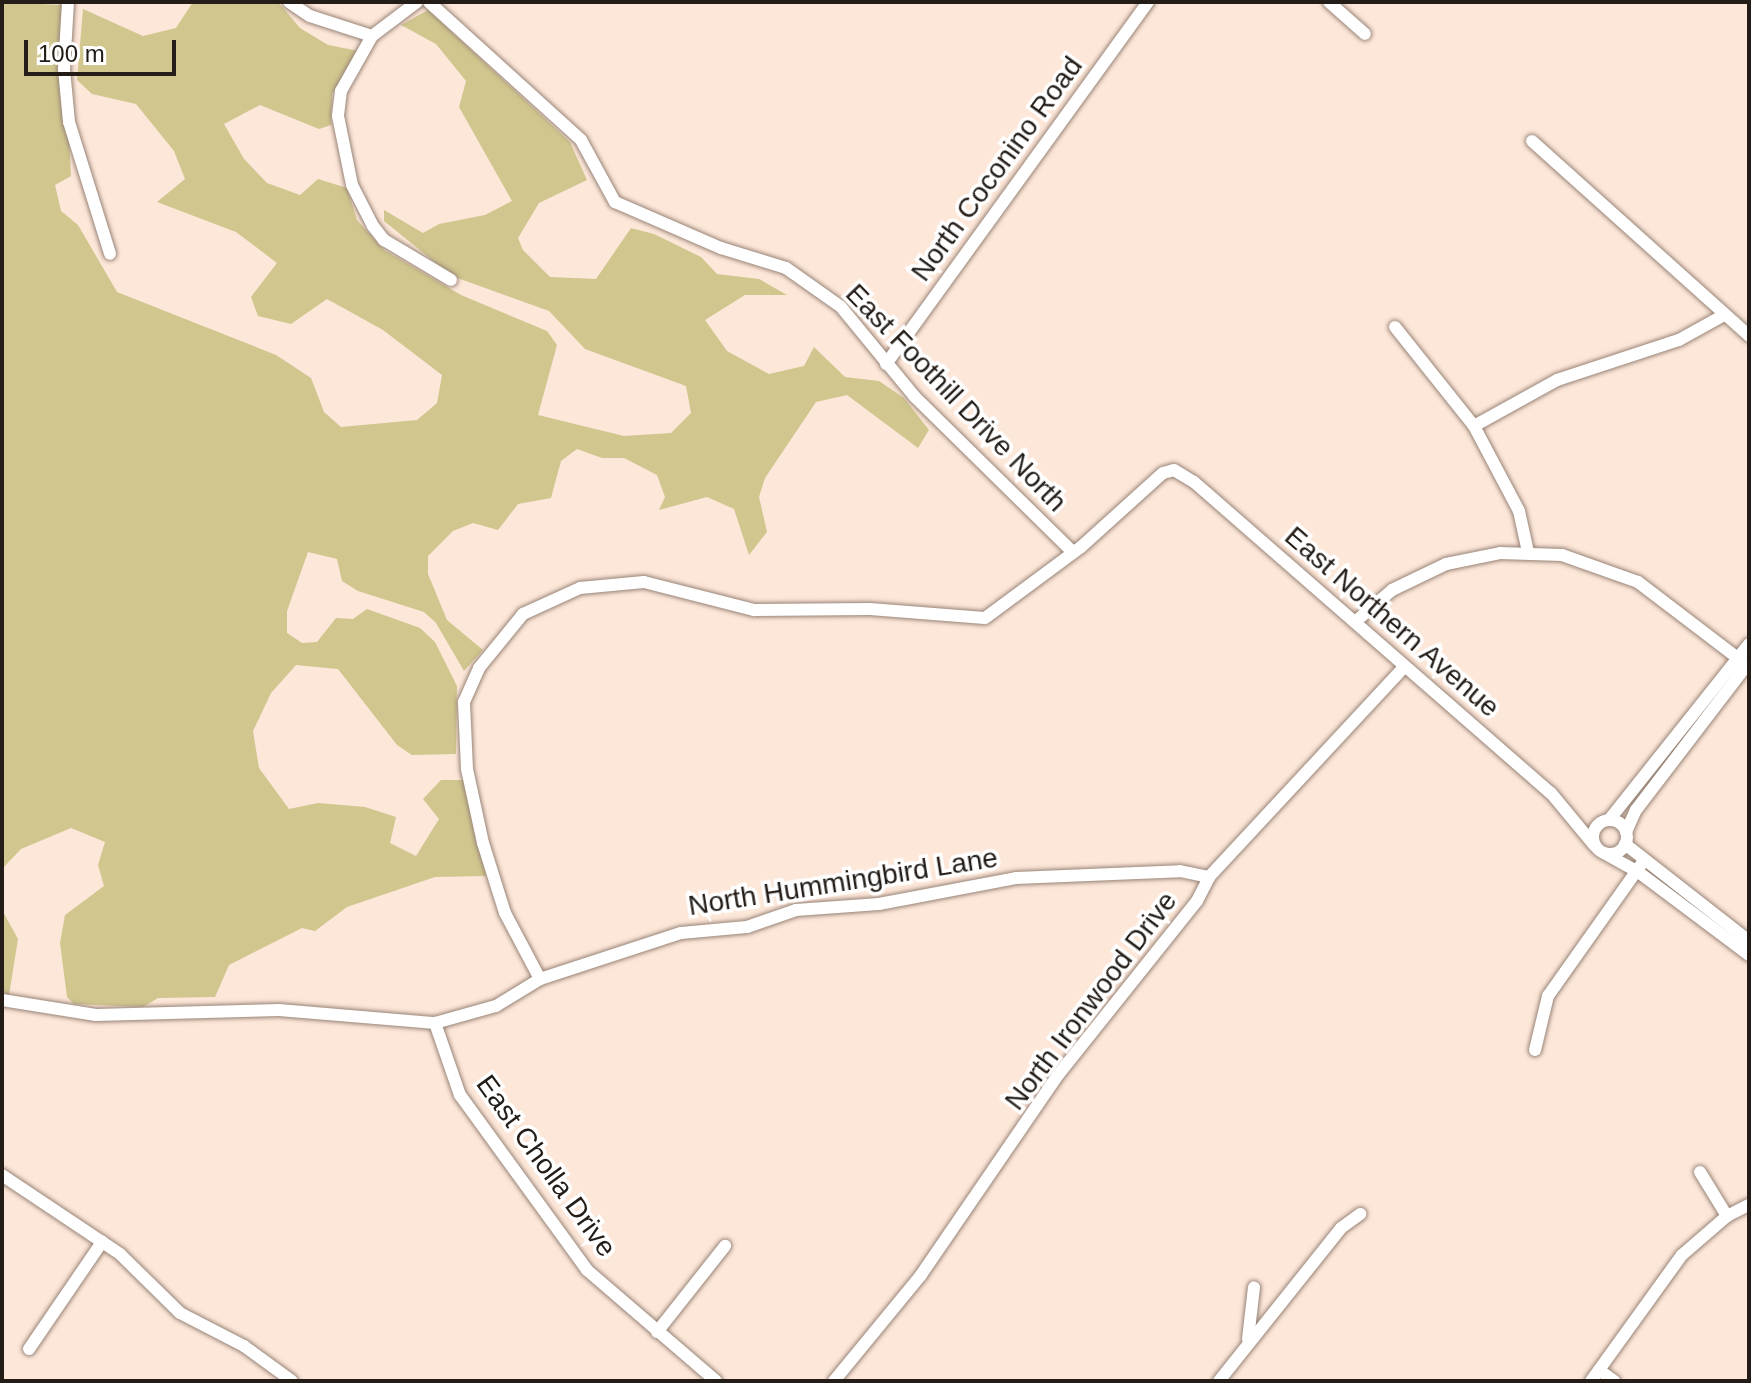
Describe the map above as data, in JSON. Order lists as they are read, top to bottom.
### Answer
{
  "streets": {
    "street": [
      "North Coconino Road",
      "East Foothill Drive North",
      "East Northern Avenue",
      "North Hummingbird Lane",
      "North Ironwood Drive",
      "East Cholla Drive"
    ]
  },
  "crossings": [
    ["North Coconino Road", "East Foothill Drive North"],
    ["East Foothill Drive North", "East Northern Avenue"],
    ["East Northern Avenue", "North Ironwood Drive"],
    ["North Hummingbird Lane", "North Ironwood Drive"],
    ["North Hummingbird Lane", "East Cholla Drive"]
  ],
  "scale_bar": "100 m"
}
